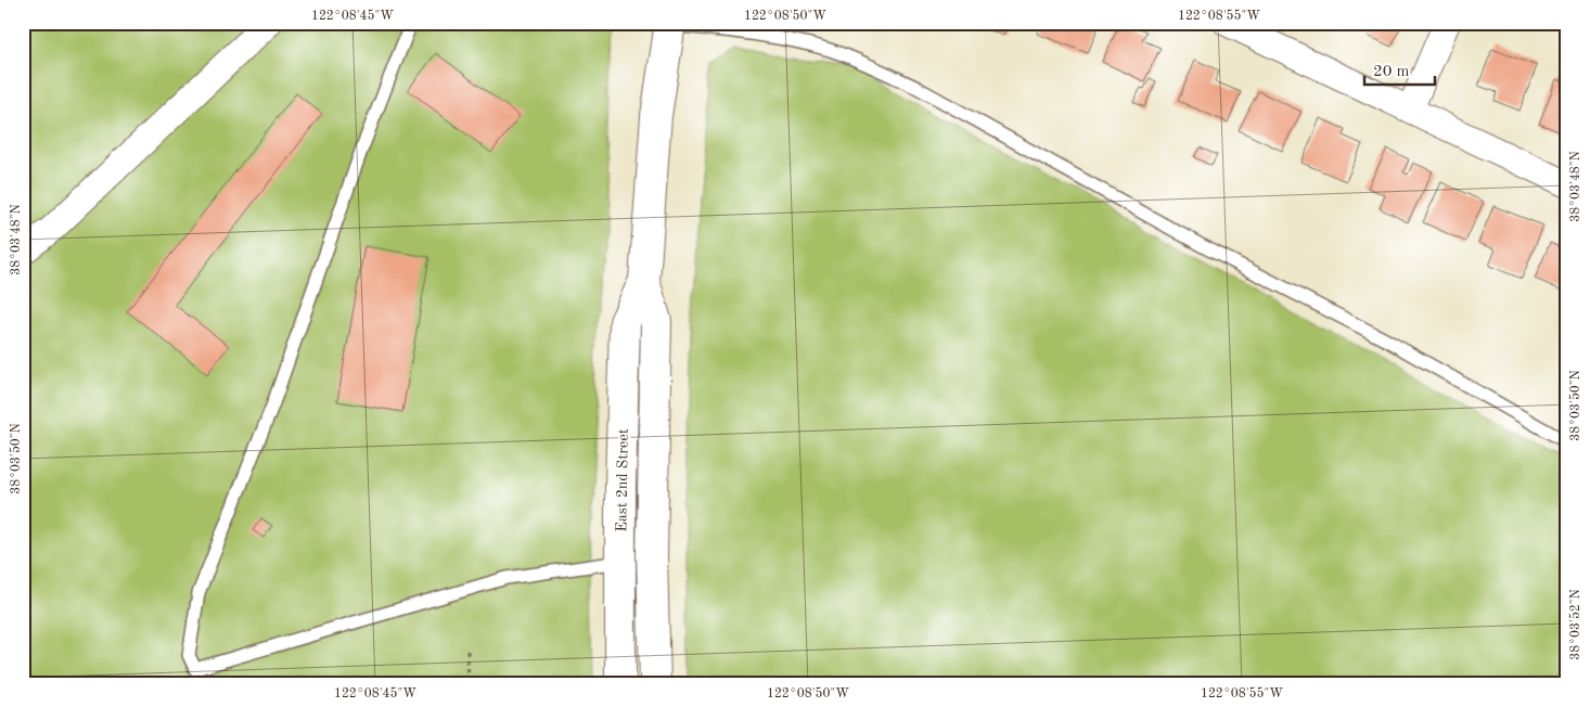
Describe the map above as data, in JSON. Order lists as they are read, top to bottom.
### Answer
{
  "streets": {
    "main road": ["East 2nd Street"]
  },
  "scale_bar": "20 m",
  "coordinates": [
    "122°08'45\"W",
    "122°08'50\"W",
    "122°08'55\"W",
    "38°03'48\"N",
    "38°03'50\"N",
    "38°03'52\"N"
  ]
}
